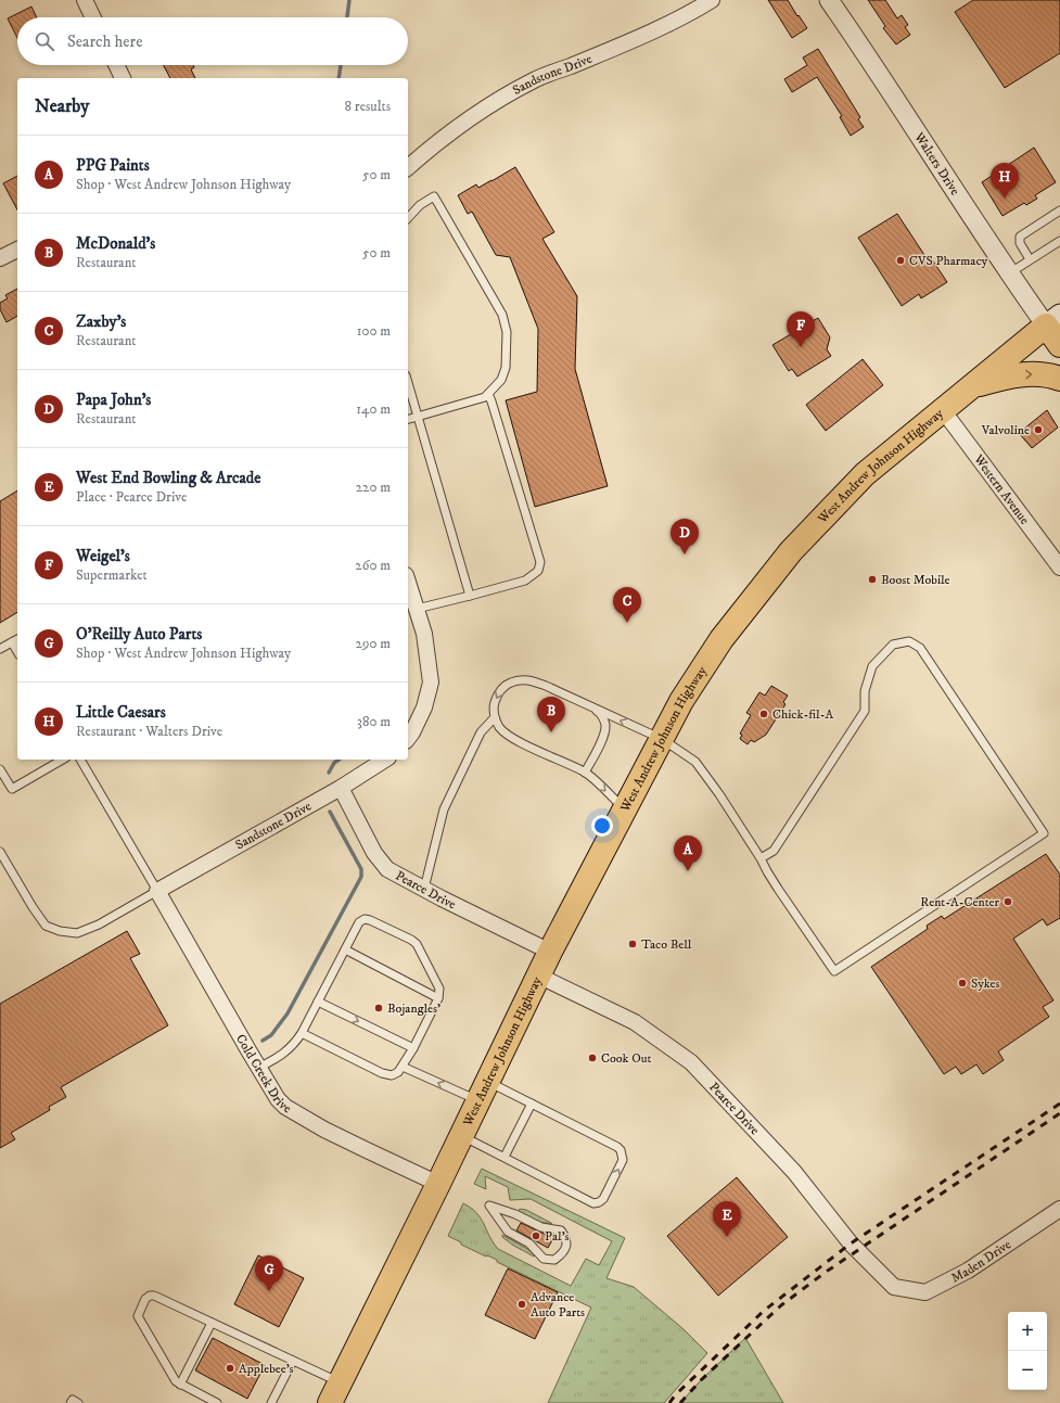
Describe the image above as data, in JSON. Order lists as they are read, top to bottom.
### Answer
{
  "streets": {
    "main road": ["West Andrew Johnson Highway"],
    "street": [
      "Sandstone Drive",
      "Walters Drive",
      "Western Avenue",
      "Pearce Drive",
      "Cold Creek Drive",
      "Maden Drive"
    ]
  },
  "crossings": [
    ["Sandstone Drive", "Pearce Drive"],
    ["Sandstone Drive", "Cold Creek Drive"],
    ["Walters Drive", "West Andrew Johnson Highway"],
    ["West Andrew Johnson Highway", "Western Avenue"],
    ["West Andrew Johnson Highway", "Pearce Drive"],
    ["West Andrew Johnson Highway", "Cold Creek Drive"],
    ["Pearce Drive", "Maden Drive"]
  ],
  "places": [
    "CVS Pharmacy",
    "Valvoline",
    "Boost Mobile",
    "Chick-fil-A",
    "Rent-A-Center",
    "Taco Bell",
    "Sykes",
    "Bojangles'",
    "Cook Out",
    "Pal's",
    "Advance Auto Parts",
    "Applebee's"
  ],
  "page": {
    "search": "Search here",
    "heading": ["Nearby", "8 results"],
    "list": [
      {
        "mark": "A",
        "name": "PPG Paints",
        "note": "Shop · West Andrew Johnson Highway",
        "value": "50 m"
      },
      {
        "mark": "B",
        "name": "McDonald's",
        "note": "Restaurant",
        "value": "50 m"
      },
      {
        "mark": "C",
        "name": "Zaxby's",
        "note": "Restaurant",
        "value": "100 m"
      },
      {
        "mark": "D",
        "name": "Papa John's",
        "note": "Restaurant",
        "value": "140 m"
      },
      {
        "mark": "E",
        "name": "West End Bowling & Arcade",
        "note": "Place · Pearce Drive",
        "value": "220 m"
      },
      {
        "mark": "F",
        "name": "Weigel's",
        "note": "Supermarket",
        "value": "260 m"
      },
      {
        "mark": "G",
        "name": "O'Reilly Auto Parts",
        "note": "Shop · West Andrew Johnson Highway",
        "value": "290 m"
      },
      {
        "mark": "H",
        "name": "Little Caesars",
        "note": "Restaurant · Walters Drive",
        "value": "380 m"
      }
    ],
    "pins": [
      "H",
      "F",
      "D",
      "C",
      "B",
      "A",
      "E",
      "G"
    ],
    "map_buttons": ["+", "−"]
  }
}
